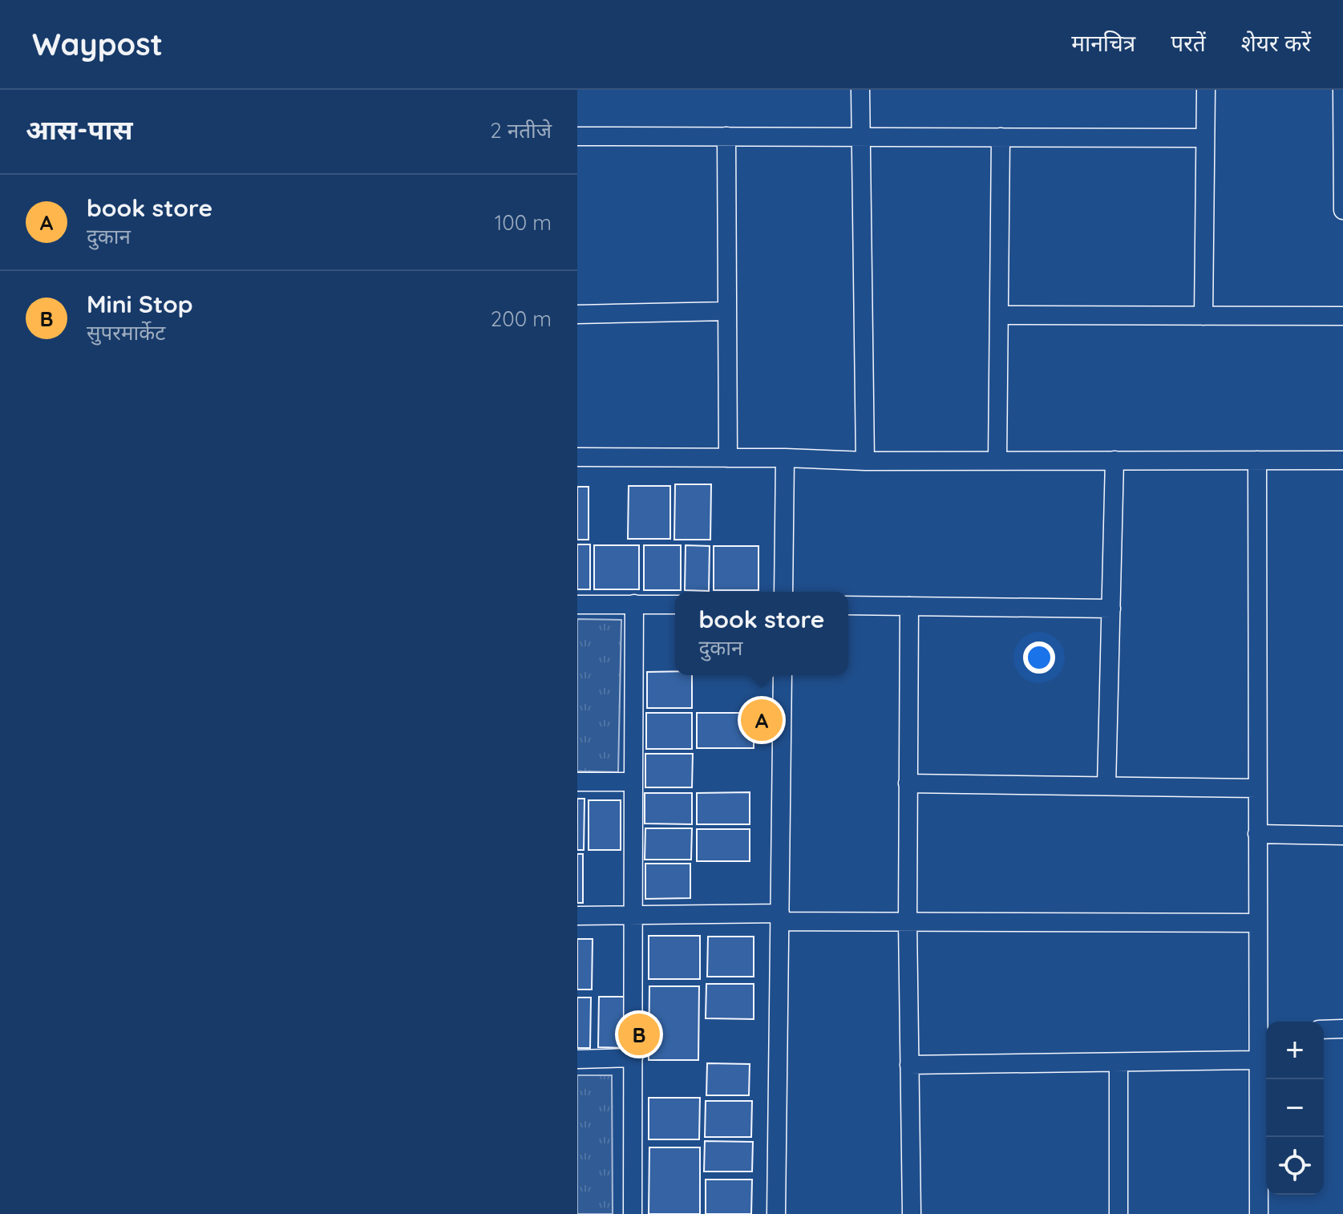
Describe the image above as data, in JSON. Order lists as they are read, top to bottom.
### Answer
{
  "page": {
    "header": "Waypost",
    "nav": ["मानचित्र", "परतें", "शेयर करें"],
    "heading": ["आस-पास", "2 नतीजे"],
    "list": [
      {
        "mark": "A",
        "name": "book store",
        "note": "दुकान",
        "value": "100 m"
      },
      {
        "mark": "B",
        "name": "Mini Stop",
        "note": "सुपरमार्केट",
        "value": "200 m"
      }
    ],
    "popup": ["book store", "दुकान"],
    "pins": ["A", "B"],
    "map_buttons": ["+", "−"]
  }
}
